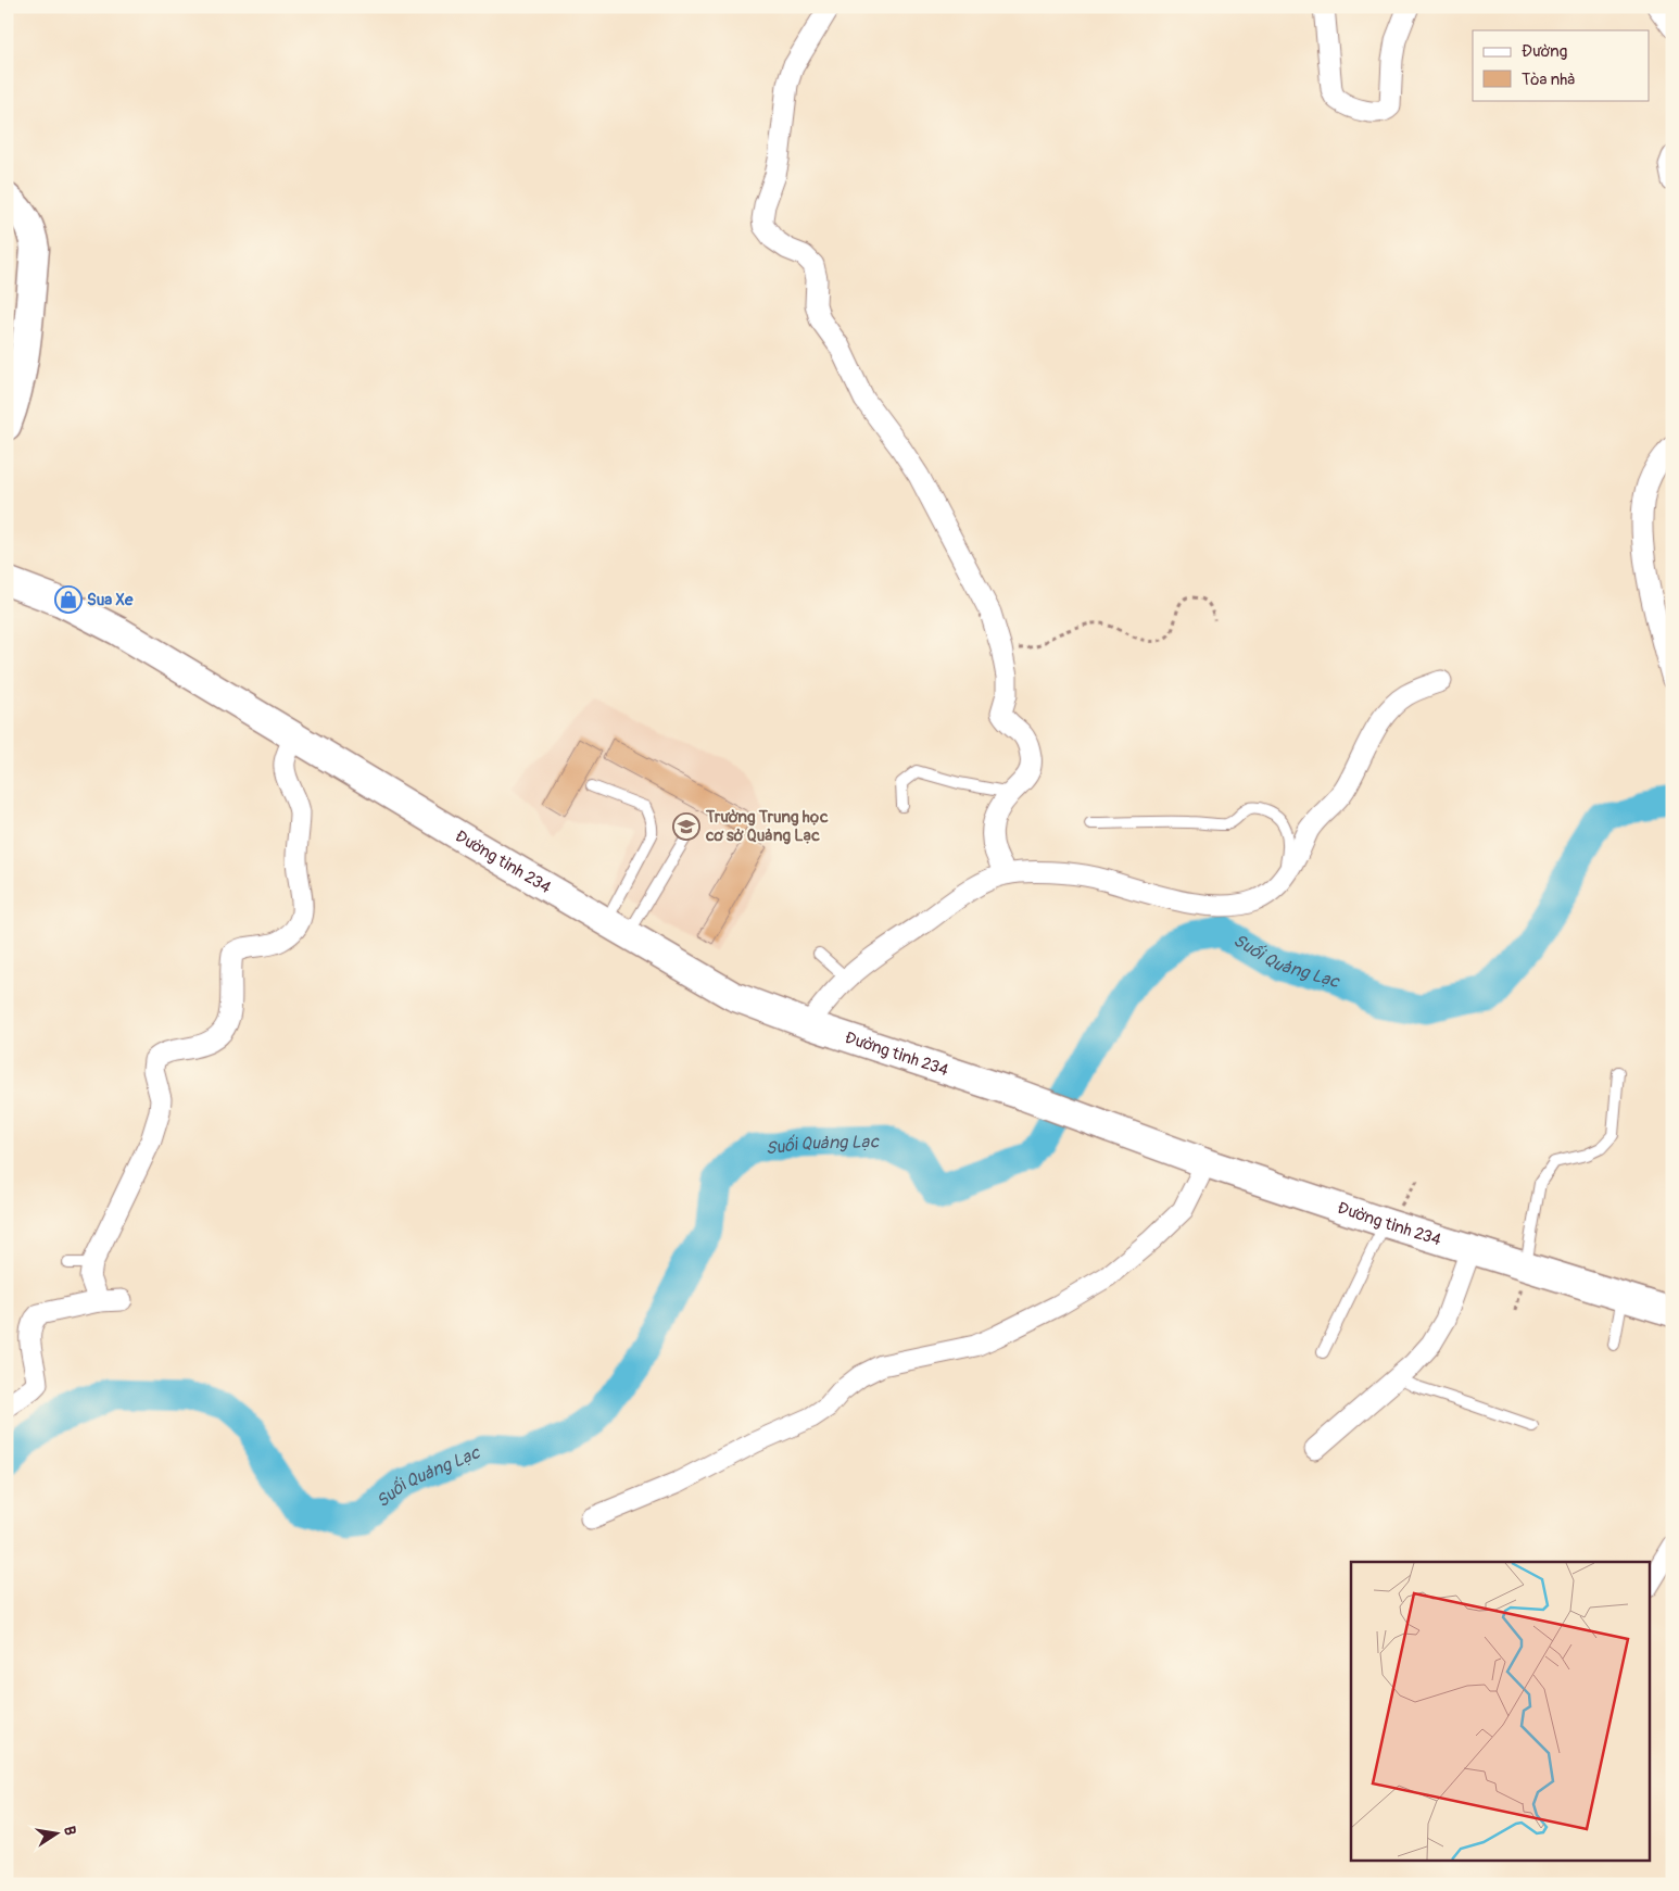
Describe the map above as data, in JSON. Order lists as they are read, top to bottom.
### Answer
{
  "streets": {
    "main road": ["Đường tỉnh 234"]
  },
  "water": ["Suối Quảng Lạc"],
  "places": {
    "shop": ["Sua Xe"],
    "school or university": ["Trường Trung học cơ sở Quảng Lạc"]
  },
  "legend": ["Đường", "Tòa nhà"],
  "north": "right"
}
